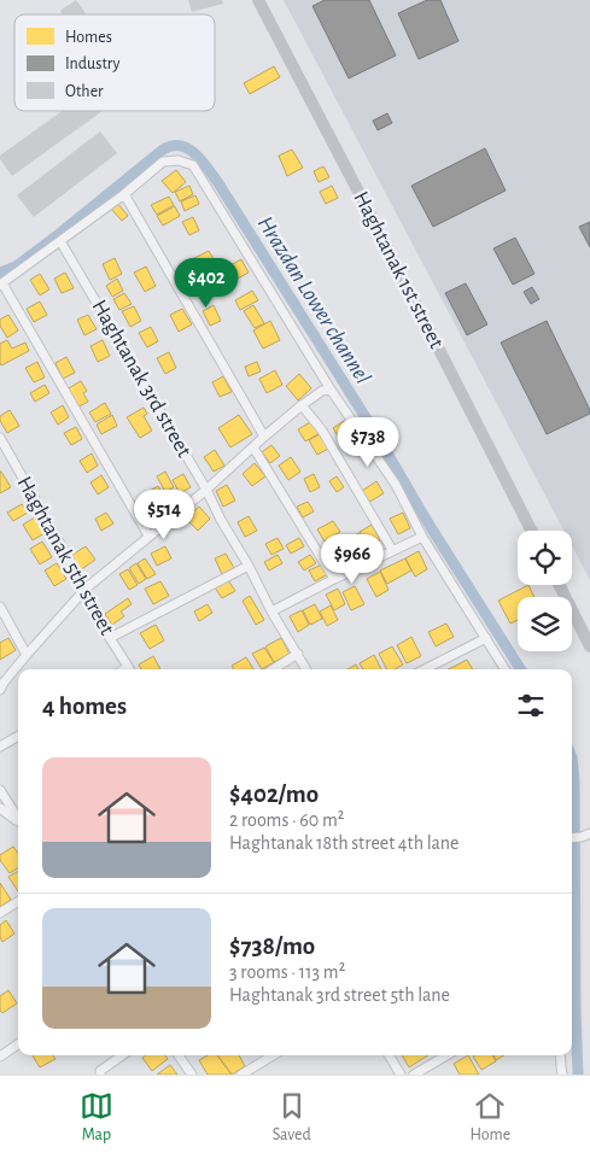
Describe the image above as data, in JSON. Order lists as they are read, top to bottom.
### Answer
{
  "streets": {
    "main road": ["Haghtanak 1st street"],
    "street": ["Haghtanak 3rd street", "Haghtanak 5th street"]
  },
  "water": ["Hrazdan Lower channel"],
  "legend": ["Homes", "Industry", "Other"],
  "page": {
    "price": [
      "$402",
      "$738",
      "$514",
      "$966"
    ],
    "heading": "4 homes",
    "list": [
      {
        "name": "$402/mo",
        "note": "2 rooms · 60 m² · Haghtanak 18th street 4th lane"
      },
      {
        "name": "$738/mo",
        "note": "3 rooms · 113 m² · Haghtanak 3rd street 5th lane"
      }
    ],
    "tabs": ["Map", "Saved", "Home"]
  }
}
